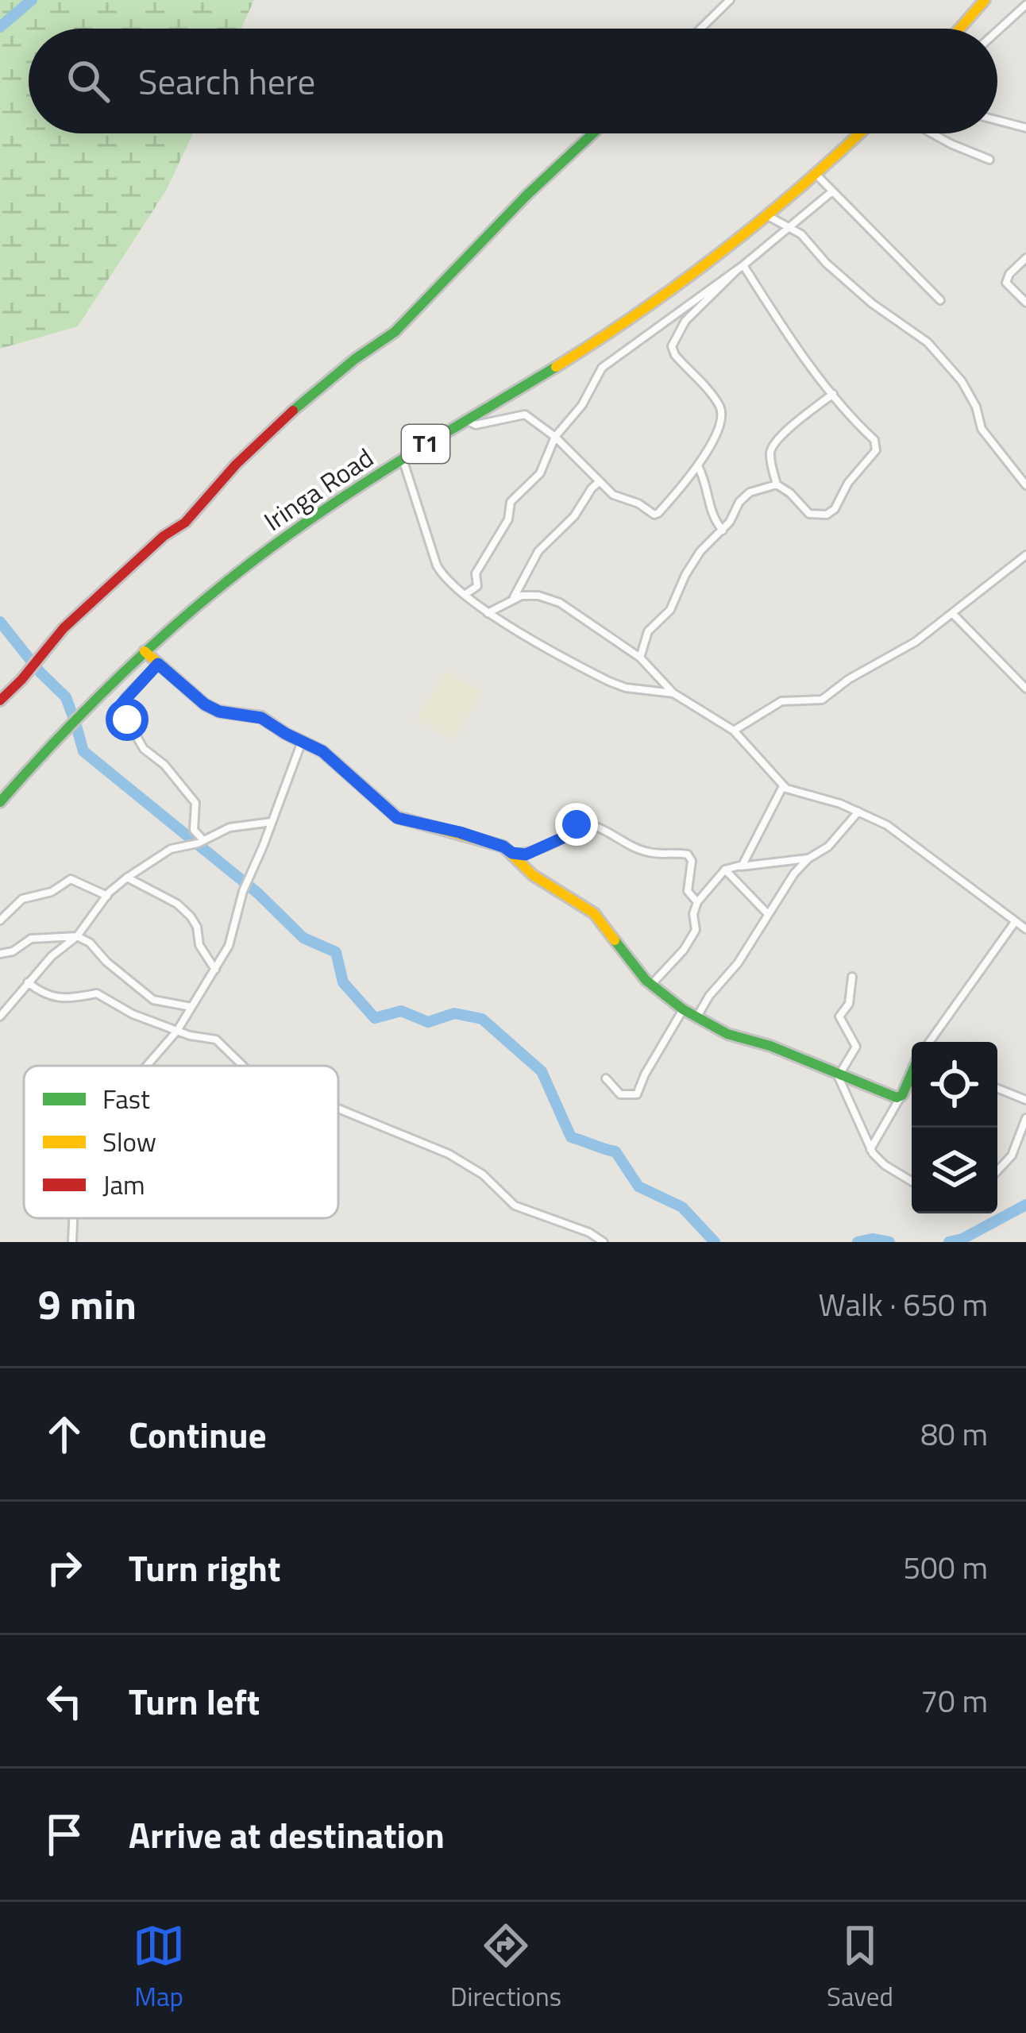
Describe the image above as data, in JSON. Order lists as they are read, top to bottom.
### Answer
{
  "streets": {
    "main road": ["T1", "Iringa Road"]
  },
  "legend": ["Fast", "Slow", "Jam"],
  "page": {
    "search": "Search here",
    "heading": ["9 min", "Walk · 650 m"],
    "list": [
      ["Continue", "80 m"],
      ["Turn right", "500 m"],
      ["Turn left", "70 m"],
      "Arrive at destination"
    ],
    "nav": ["Map", "Directions", "Saved"]
  }
}
